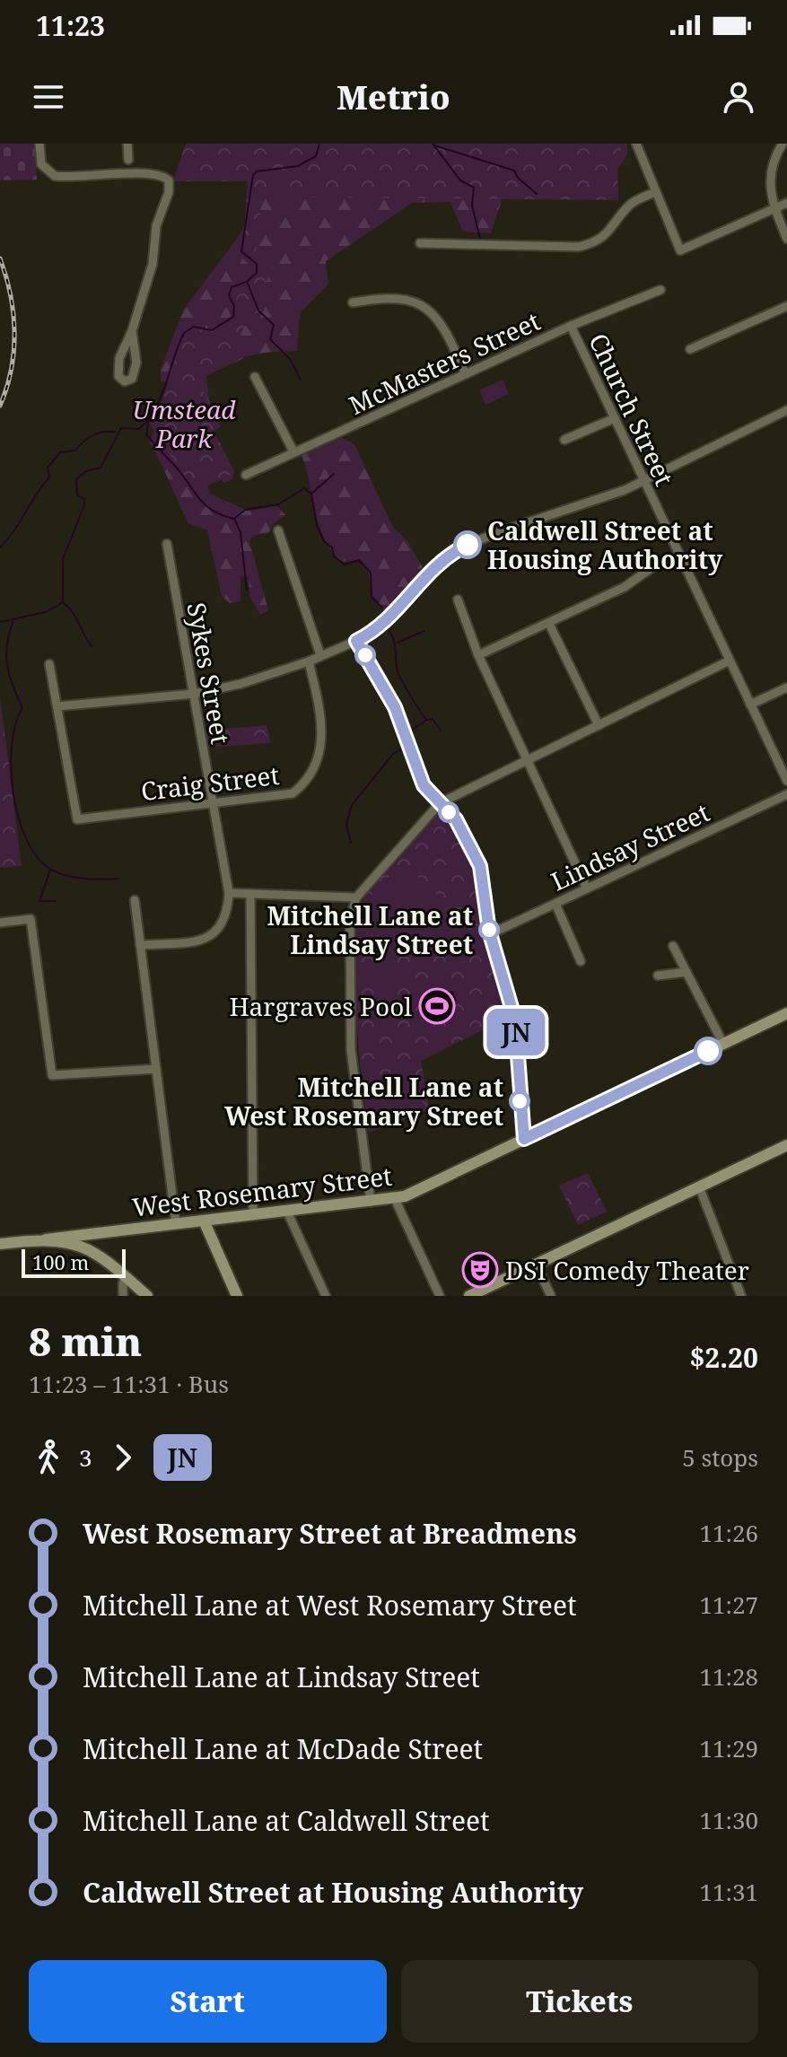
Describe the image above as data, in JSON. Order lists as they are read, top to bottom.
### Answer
{
  "streets": {
    "street": [
      "McMasters Street",
      "Church Street",
      "Sykes Street",
      "Craig Street",
      "Lindsay Street",
      "West Rosemary Street"
    ]
  },
  "crossings": [
    ["McMasters Street", "Church Street"],
    ["Sykes Street", "Craig Street"]
  ],
  "parks": ["Umstead Park"],
  "places": {
    "other": ["Caldwell Street at Housing Authority", "Mitchell Lane at Lindsay Street", "Mitchell Lane at West Rosemary Street"],
    "sports": ["Hargraves Pool"],
    "theatre": ["DSI Comedy Theater"]
  },
  "lines": ["bus line JN"],
  "scale_bar": "100 m",
  "page": {
    "status": "11:23",
    "header": "Metrio",
    "on_map": "JN",
    "scale": "100 m",
    "heading": ["8 min", "11:23 – 11:31 · Bus", "$2.20"],
    "legs": ["3", "JN", "5 stops"],
    "list": [
      {
        "name": "West Rosemary Street at Breadmens",
        "value": "11:26"
      },
      {
        "name": "Mitchell Lane at West Rosemary Street",
        "value": "11:27"
      },
      {
        "name": "Mitchell Lane at Lindsay Street",
        "value": "11:28"
      },
      {
        "name": "Mitchell Lane at McDade Street",
        "value": "11:29"
      },
      {
        "name": "Mitchell Lane at Caldwell Street",
        "value": "11:30"
      },
      {
        "name": "Caldwell Street at Housing Authority",
        "value": "11:31"
      }
    ],
    "buttons": ["Start", "Tickets"]
  }
}
